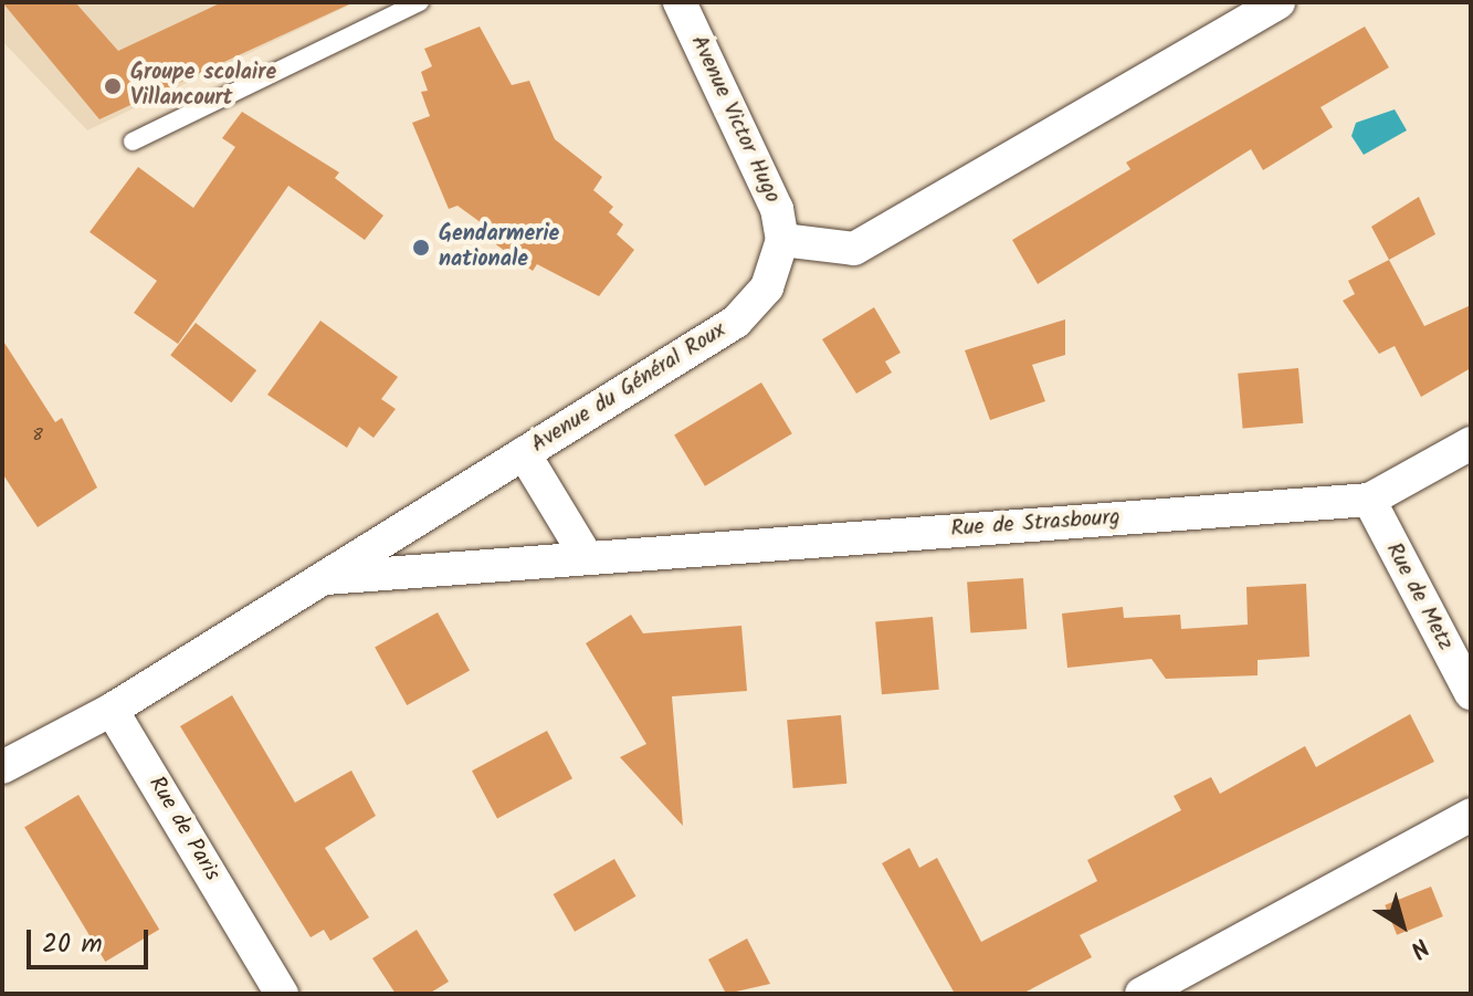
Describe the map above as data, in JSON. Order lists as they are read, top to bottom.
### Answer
{
  "streets": {
    "street": [
      "Avenue Victor Hugo",
      "Avenue du Général Roux",
      "Rue de Strasbourg",
      "Rue de Metz",
      "Rue de Paris"
    ]
  },
  "crossings": [
    ["Avenue Victor Hugo", "Avenue du Général Roux"],
    ["Avenue du Général Roux", "Rue de Strasbourg"],
    ["Avenue du Général Roux", "Rue de Paris"],
    ["Rue de Strasbourg", "Rue de Metz"]
  ],
  "places": ["Groupe scolaire Villancourt", "Gendarmerie nationale"],
  "house_numbers": ["8"],
  "scale_bar": "20 m",
  "north": "bottom right"
}
